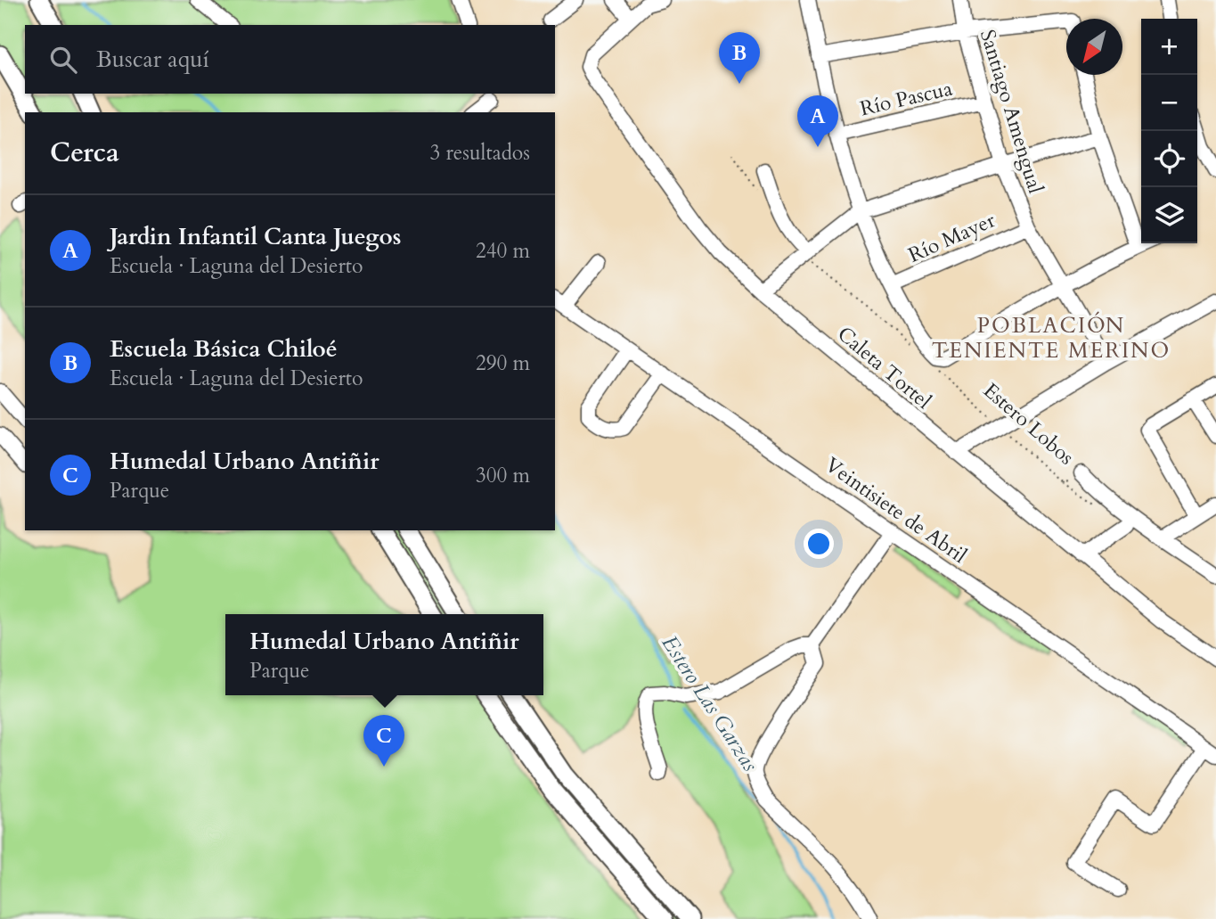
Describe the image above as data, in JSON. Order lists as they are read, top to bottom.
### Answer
{
  "streets": {
    "street": [
      "Río Pascua",
      "Santiago Amengual",
      "Río Mayer",
      "Caleta Tortel",
      "Estero Lobos",
      "Veintisiete de Abril"
    ]
  },
  "crossings": [
    ["Río Pascua", "Santiago Amengual"],
    ["Santiago Amengual", "Río Mayer"]
  ],
  "districts": ["POBLACIÓN TENIENTE MERINO"],
  "water": ["Estero Las Garzas"],
  "north": "bottom left",
  "page": {
    "map_buttons": ["+", "−"],
    "search": "Buscar aquí",
    "pins": ["B", "A", "C"],
    "heading": ["Cerca", "3 resultados"],
    "list": [
      {
        "mark": "A",
        "name": "Jardin Infantil Canta Juegos",
        "note": "Escuela · Laguna del Desierto",
        "value": "240 m"
      },
      {
        "mark": "B",
        "name": "Escuela Básica Chiloé",
        "note": "Escuela · Laguna del Desierto",
        "value": "290 m"
      },
      {
        "mark": "C",
        "name": "Humedal Urbano Antiñir",
        "note": "Parque",
        "value": "300 m"
      }
    ],
    "popup": ["Humedal Urbano Antiñir", "Parque"]
  }
}
